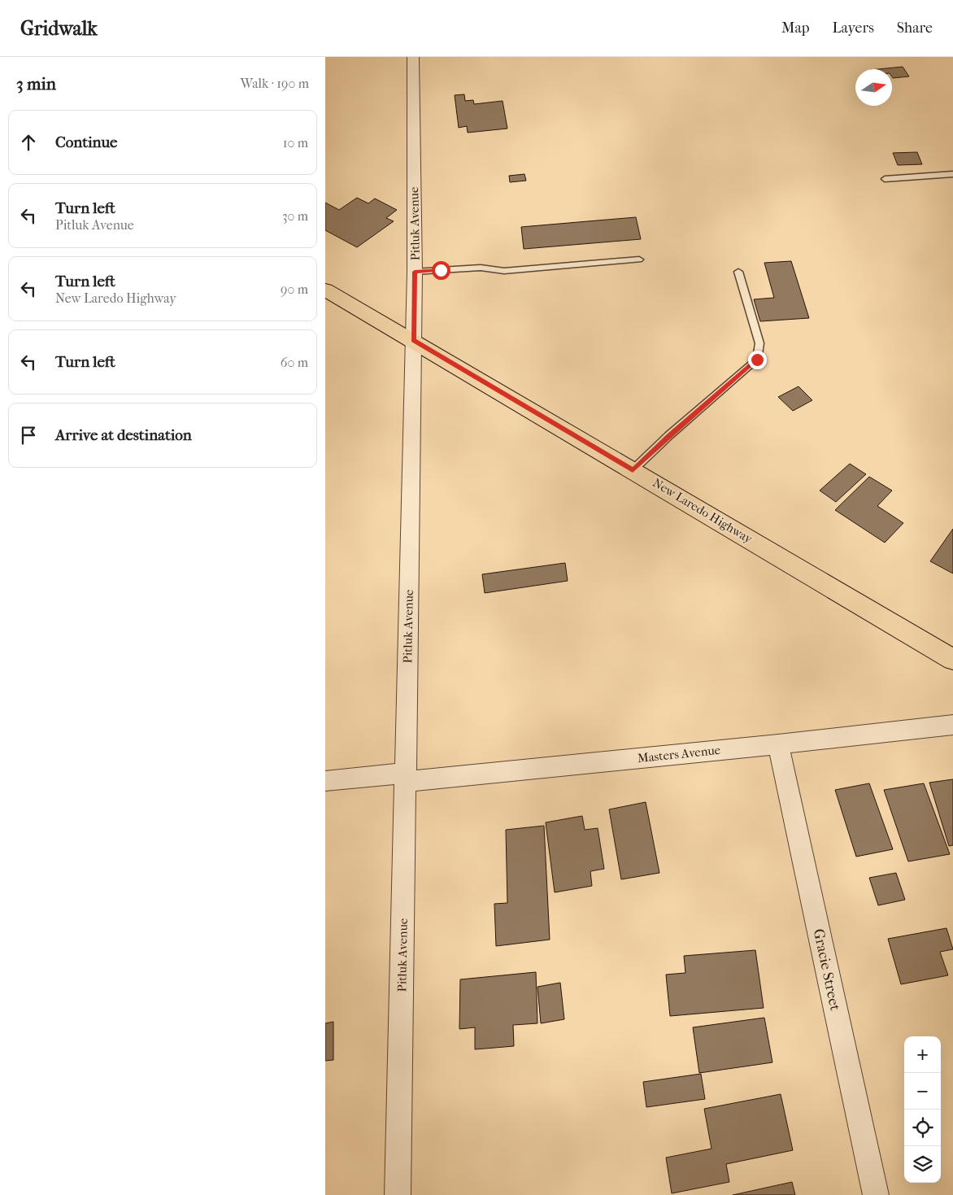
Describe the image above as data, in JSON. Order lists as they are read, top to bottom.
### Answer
{
  "streets": {
    "main road": ["New Laredo Highway"],
    "street": ["Pitluk Avenue", "Masters Avenue", "Gracie Street"]
  },
  "crossings": [
    ["Pitluk Avenue", "New Laredo Highway"],
    ["Pitluk Avenue", "Masters Avenue"],
    ["Masters Avenue", "Gracie Street"]
  ],
  "north": "right",
  "page": {
    "header": "Gridwalk",
    "nav": ["Map", "Layers", "Share"],
    "heading": ["3 min", "Walk · 190 m"],
    "list": [
      ["Continue", "10 m"],
      ["Turn left", "Pitluk Avenue", "30 m"],
      ["Turn left", "New Laredo Highway", "90 m"],
      ["Turn left", "60 m"],
      "Arrive at destination"
    ],
    "map_buttons": ["+", "−"]
  }
}
